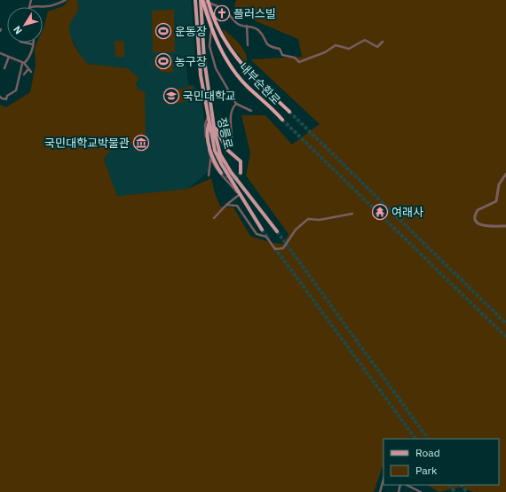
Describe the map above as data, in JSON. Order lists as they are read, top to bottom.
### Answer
{
  "streets": {
    "highway": ["내부순환로"],
    "main road": ["정릉로"]
  },
  "crossings": [
    ["내부순환로", "정릉로"]
  ],
  "places": {
    "church": ["플러스빌"],
    "sports": ["운동장", "농구장"],
    "school or university": ["국민대학교"],
    "museum": ["국민대학교박물관"],
    "temple": ["여래사"]
  },
  "legend": ["Road", "Park"],
  "north": "bottom left"
}
